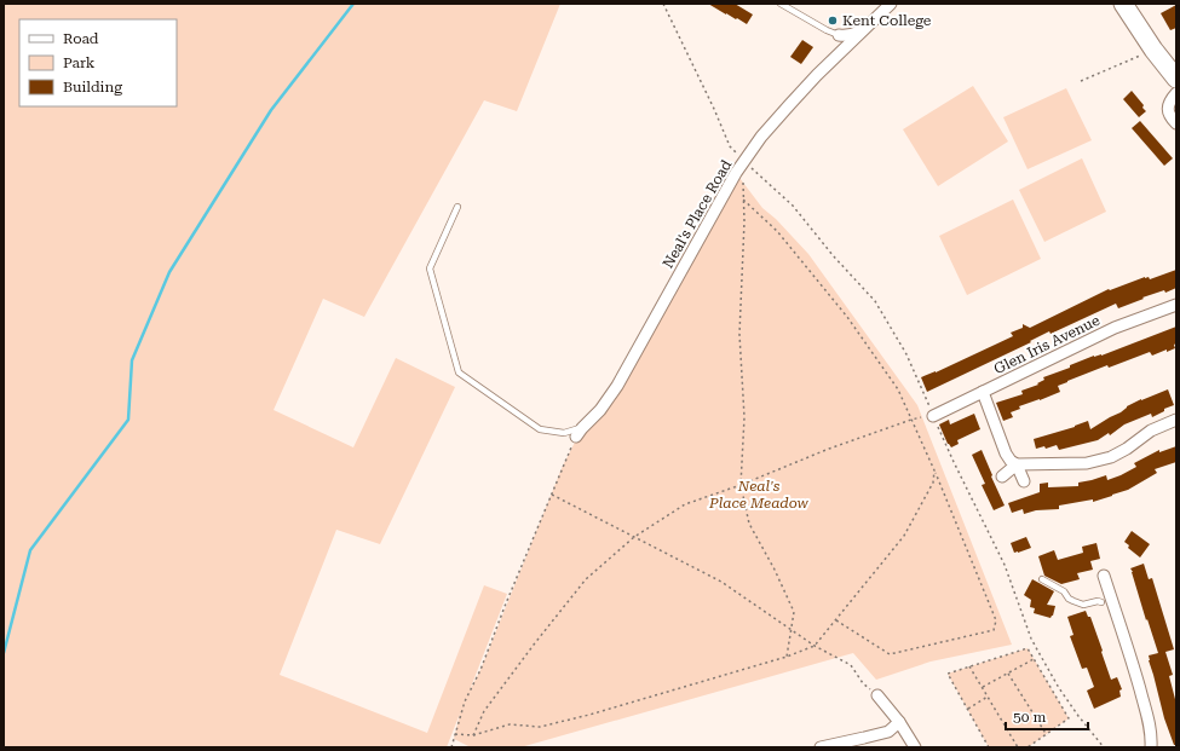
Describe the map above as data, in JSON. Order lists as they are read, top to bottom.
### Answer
{
  "streets": {
    "street": ["Neal's Place Road", "Glen Iris Avenue"]
  },
  "parks": ["Neal's Place Meadow"],
  "places": ["Kent College"],
  "legend": ["Road", "Park", "Building"],
  "scale_bar": "50 m"
}
